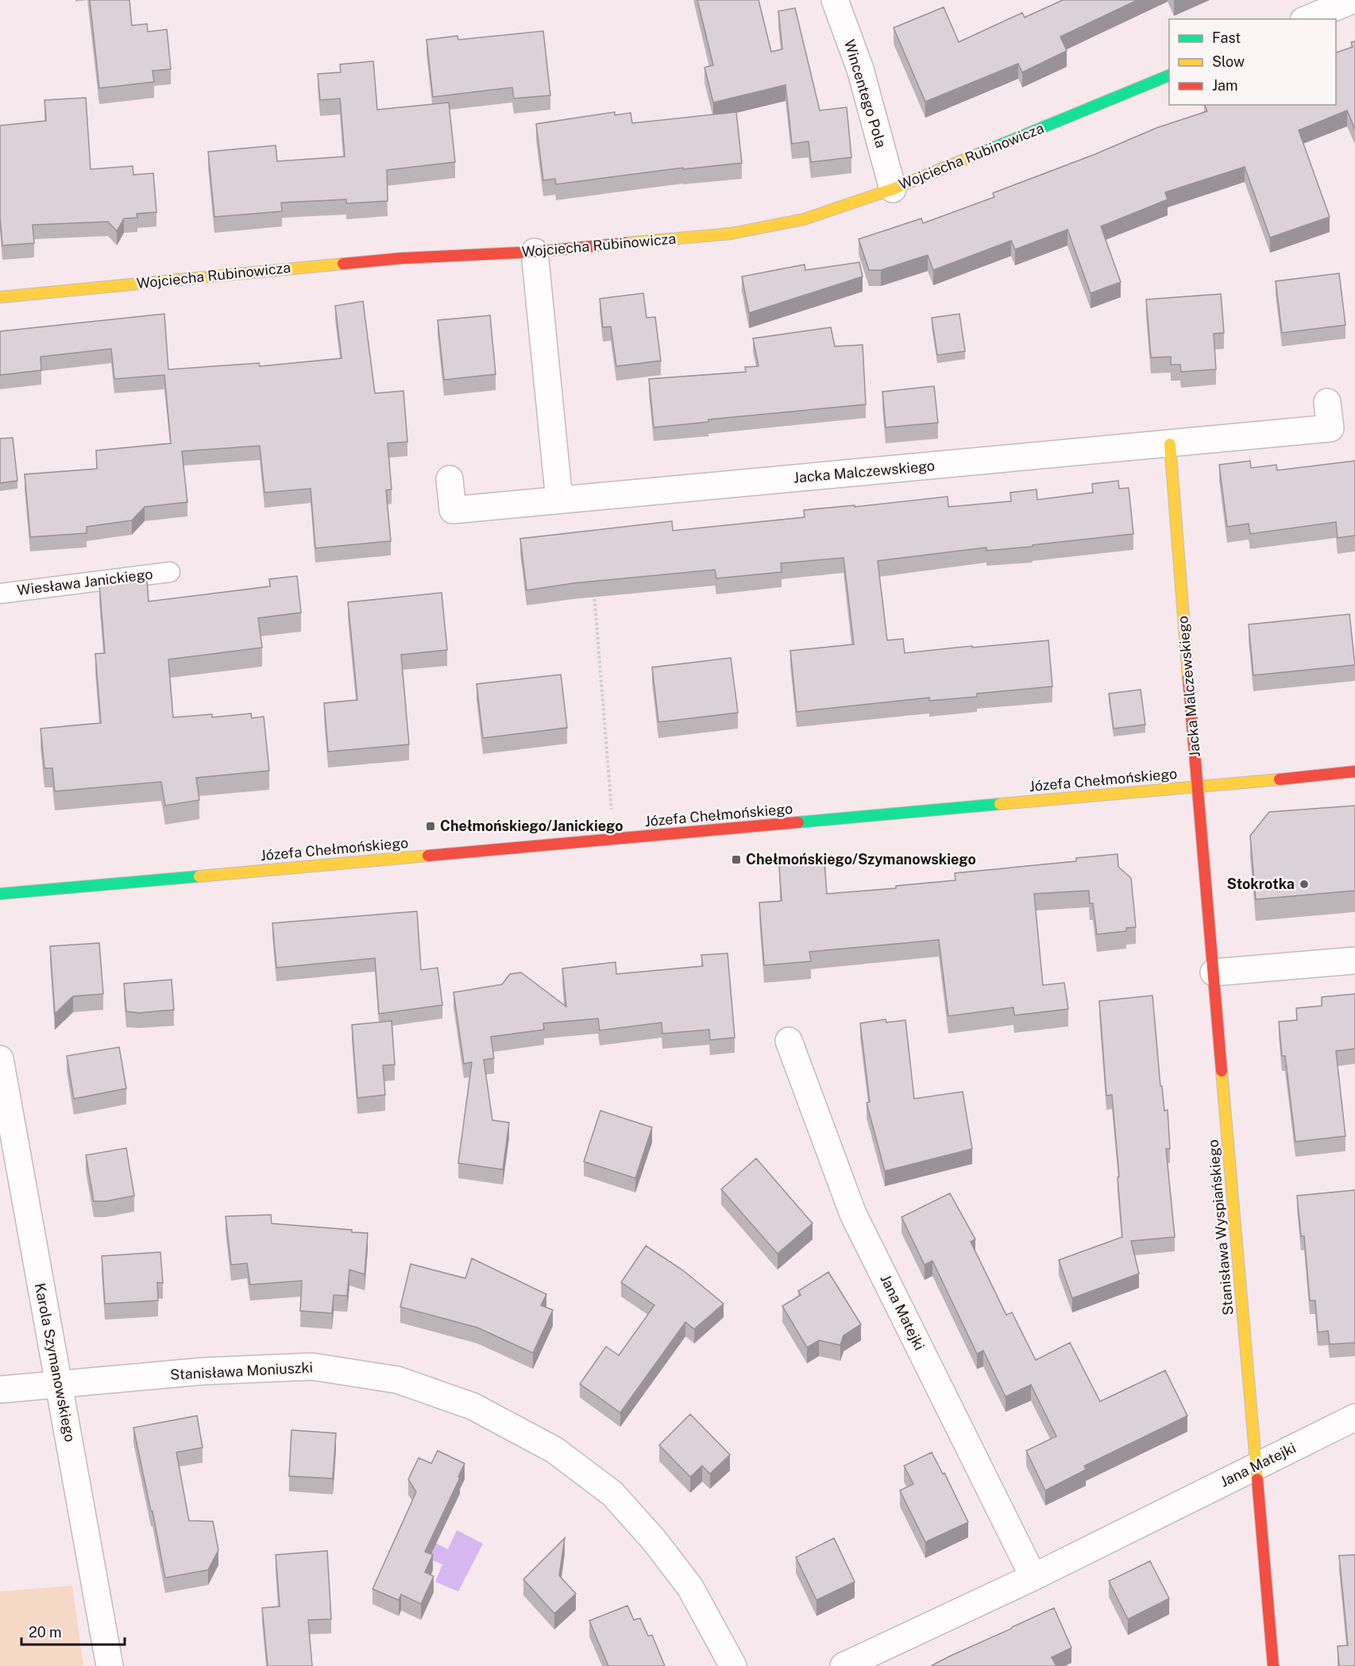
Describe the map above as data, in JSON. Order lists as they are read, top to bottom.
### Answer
{
  "streets": {
    "street": [
      "Wincentego Pola",
      "Wojciecha Rubinowicza",
      "Jacka Malczewskiego",
      "Józefa Chełmońskiego",
      "Stanisława Wyspiańskiego",
      "Jana Matejki",
      "Karola Szymanowskiego",
      "Stanisława Moniuszki"
    ],
    "lane": ["Wiesława Janickiego"]
  },
  "crossings": [
    ["Wincentego Pola", "Wojciecha Rubinowicza"],
    ["Jacka Malczewskiego", "Józefa Chełmońskiego"],
    ["Jacka Malczewskiego", "Stanisława Wyspiańskiego"],
    ["Józefa Chełmońskiego", "Stanisława Wyspiańskiego"],
    ["Stanisława Wyspiańskiego", "Jana Matejki"],
    ["Karola Szymanowskiego", "Stanisława Moniuszki"]
  ],
  "places": {
    "transit": ["Chełmońskiego/Janickiego", "Chełmońskiego/Szymanowskiego"],
    "other": ["Stokrotka"]
  },
  "legend": ["Fast", "Slow", "Jam"],
  "scale_bar": "20 m"
}
